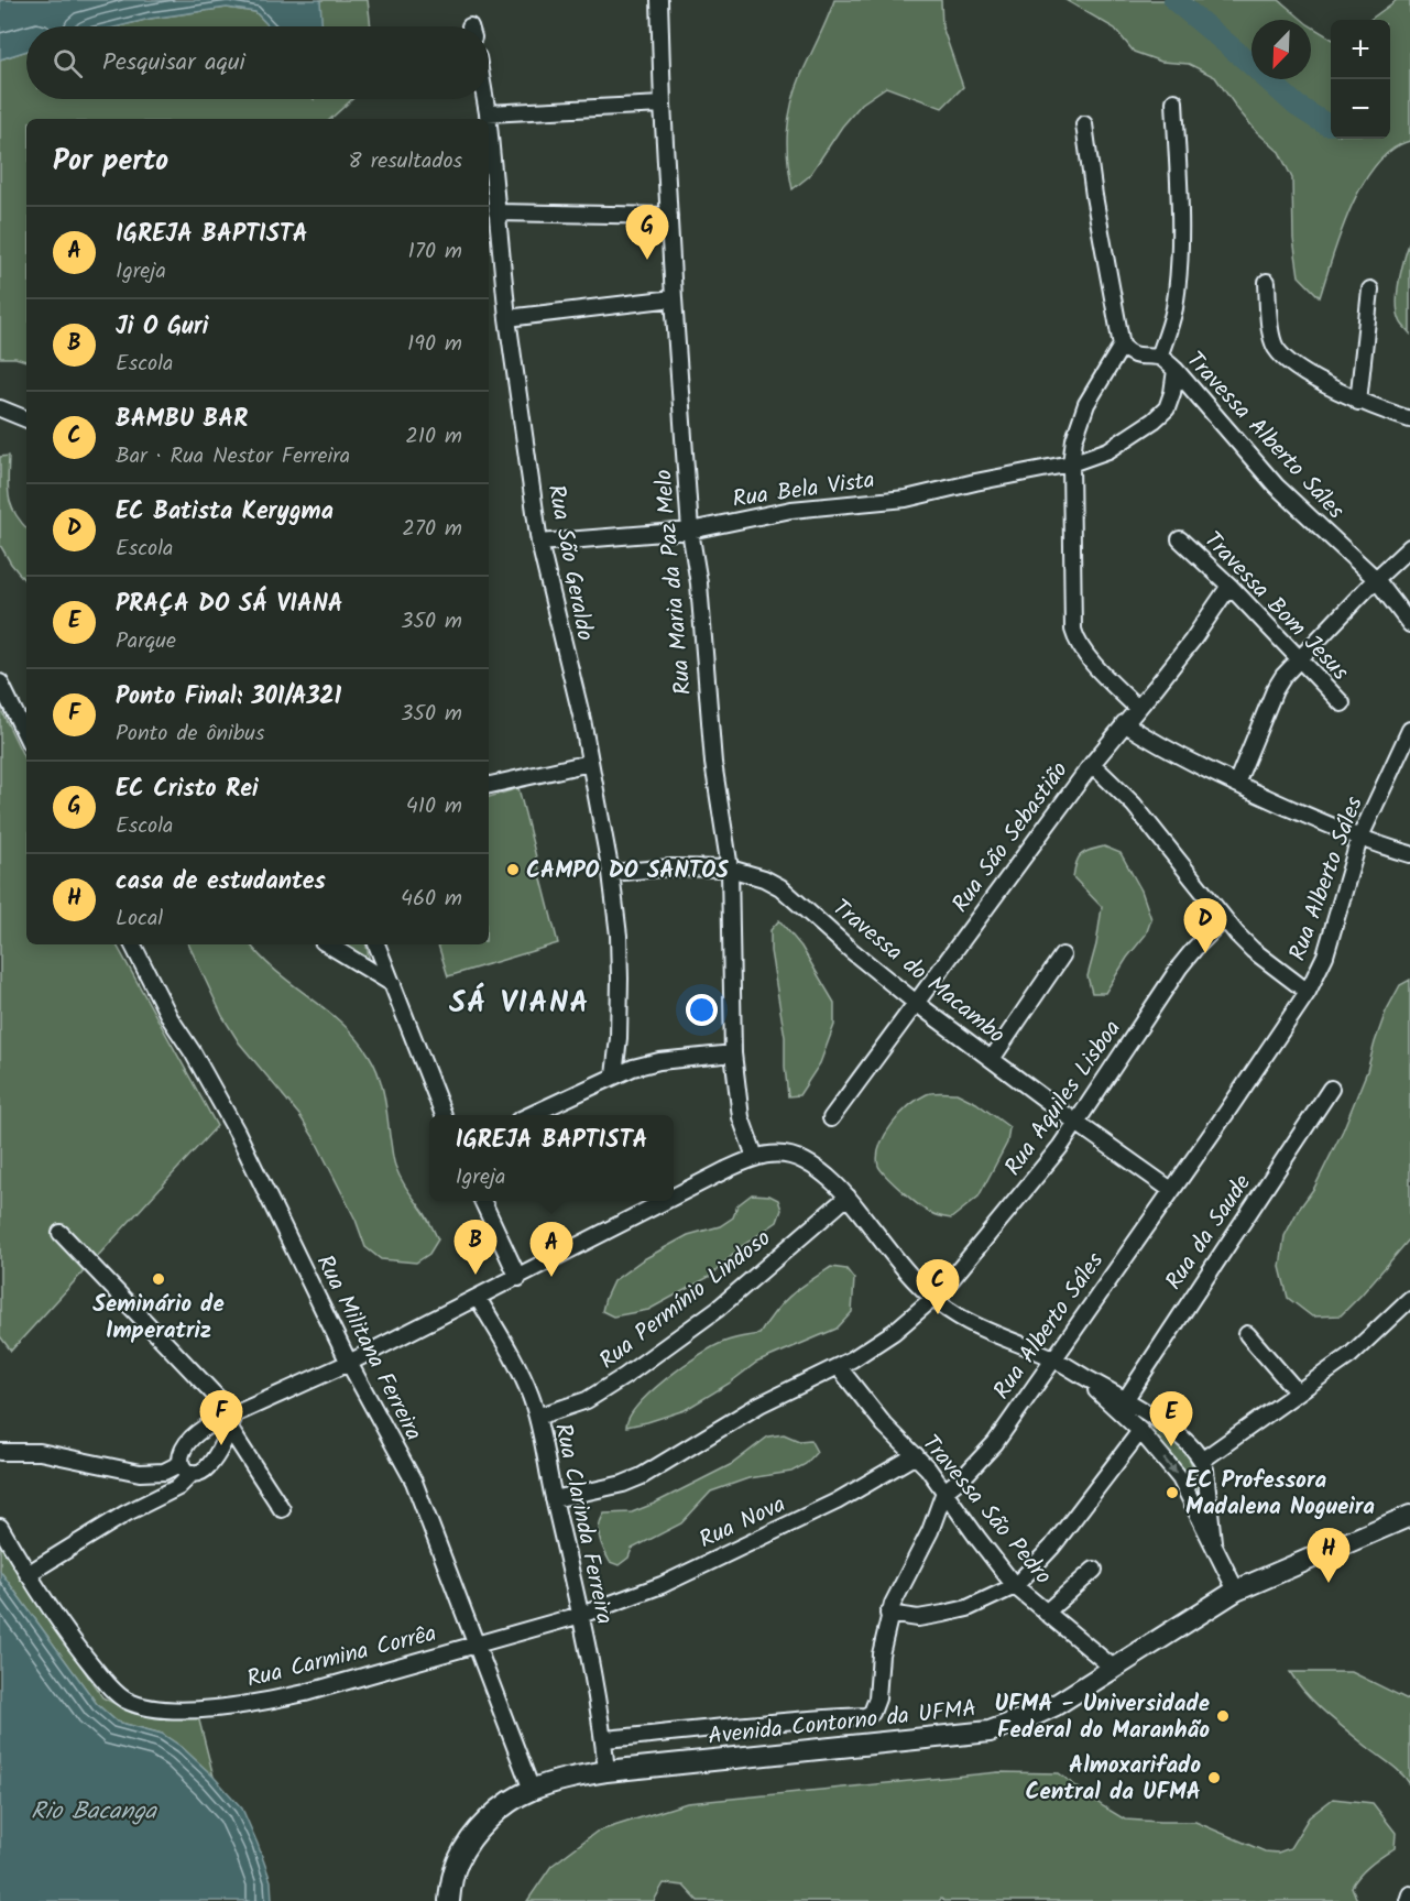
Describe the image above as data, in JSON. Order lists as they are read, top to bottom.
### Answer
{
  "streets": {
    "main road": ["Avenida Contorno da UFMA"],
    "street": [
      "Travessa Alberto Sáles",
      "Rua Bela Vista",
      "Rua São Geraldo",
      "Rua Maria da Paz Melo",
      "Travessa Bom Jesus",
      "Rua São Sebastião",
      "Rua Alberto Sáles",
      "Travessa do Macambo",
      "Rua Aquiles Lisboa",
      "Rua da Saude",
      "Rua Permínio Lindoso",
      "Rua Militana Ferreira",
      "Travessa São Pedro",
      "Rua Nova",
      "Rua Clarinda Ferreira",
      "Rua Carmina Corrêa"
    ]
  },
  "crossings": [
    ["Travessa Alberto Sáles", "Rua Bela Vista"],
    ["Rua Bela Vista", "Rua São Geraldo"],
    ["Rua Bela Vista", "Rua Maria da Paz Melo"],
    ["Rua São Geraldo", "Travessa do Macambo"],
    ["Rua Maria da Paz Melo", "Travessa do Macambo"],
    ["Travessa Bom Jesus", "Rua São Sebastião"],
    ["Rua São Sebastião", "Travessa do Macambo"],
    ["Rua Alberto Sáles", "Travessa do Macambo"],
    ["Rua Alberto Sáles", "Travessa São Pedro"],
    ["Travessa do Macambo", "Rua Aquiles Lisboa"],
    ["Rua Aquiles Lisboa", "Travessa São Pedro"],
    ["Rua Aquiles Lisboa", "Rua Clarinda Ferreira"],
    ["Rua Permínio Lindoso", "Rua Clarinda Ferreira"],
    ["Rua Militana Ferreira", "Rua Carmina Corrêa"],
    ["Rua Militana Ferreira", "Avenida Contorno da UFMA"],
    ["Travessa São Pedro", "Rua Nova"],
    ["Travessa São Pedro", "Avenida Contorno da UFMA"],
    ["Rua Nova", "Rua Clarinda Ferreira"],
    ["Rua Nova", "Rua Carmina Corrêa"],
    ["Rua Clarinda Ferreira", "Rua Carmina Corrêa"],
    ["Rua Clarinda Ferreira", "Avenida Contorno da UFMA"]
  ],
  "districts": ["SÁ VIANA"],
  "water": ["Rio Bacanga"],
  "places": [
    "CAMPO DO SANTOS",
    "Seminário de Imperatriz",
    "EC Professora Madalena Nogueira",
    "UFMA - Universidade Federal do Maranhão",
    "Almoxarifado Central da UFMA"
  ],
  "north": "bottom left",
  "page": {
    "map_buttons": ["+", "−"],
    "search": "Pesquisar aqui",
    "heading": ["Por perto", "8 resultados"],
    "pins": [
      "G",
      "D",
      "B",
      "A",
      "C",
      "F",
      "E",
      "H"
    ],
    "list": [
      {
        "mark": "A",
        "name": "IGREJA BAPTISTA",
        "note": "Igreja",
        "value": "170 m"
      },
      {
        "mark": "B",
        "name": "Ji O Guri",
        "note": "Escola",
        "value": "190 m"
      },
      {
        "mark": "C",
        "name": "BAMBU BAR",
        "note": "Bar · Rua Nestor Ferreira",
        "value": "210 m"
      },
      {
        "mark": "D",
        "name": "EC Batista Kerygma",
        "note": "Escola",
        "value": "270 m"
      },
      {
        "mark": "E",
        "name": "PRAÇA DO SÁ VIANA",
        "note": "Parque",
        "value": "350 m"
      },
      {
        "mark": "F",
        "name": "Ponto Final: 301/A321",
        "note": "Ponto de ônibus",
        "value": "350 m"
      },
      {
        "mark": "G",
        "name": "EC Cristo Rei",
        "note": "Escola",
        "value": "410 m"
      },
      {
        "mark": "H",
        "name": "casa de estudantes",
        "note": "Local",
        "value": "460 m"
      }
    ],
    "popup": ["IGREJA BAPTISTA", "Igreja"]
  }
}
